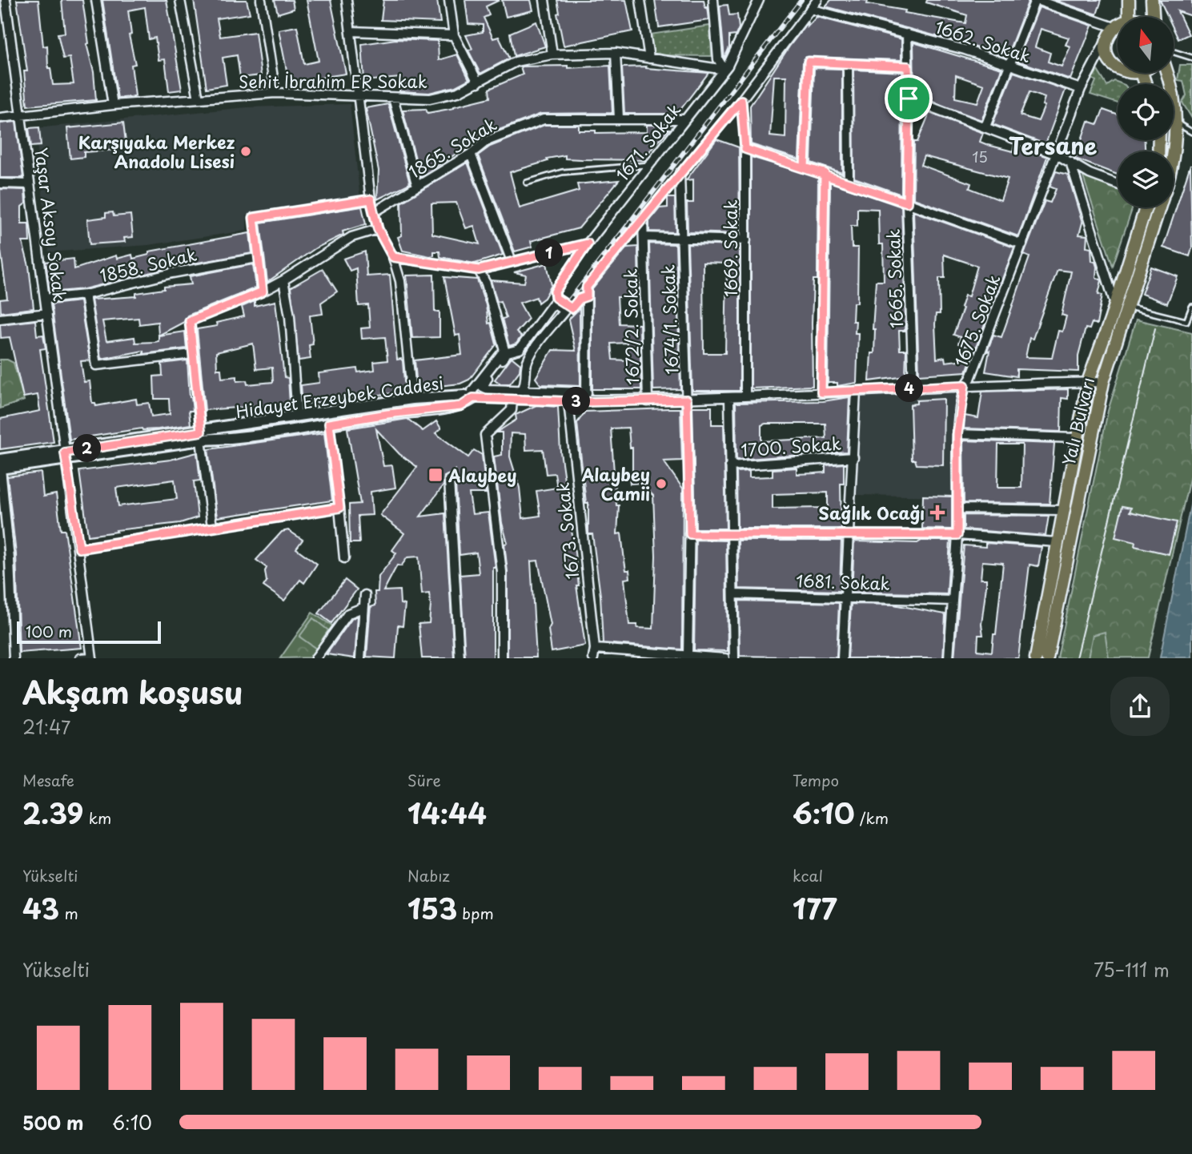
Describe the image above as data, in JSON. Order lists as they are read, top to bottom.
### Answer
{
  "streets": {
    "main road": ["Hidayet Erzeybek Caddesi", "Yalı Bulvarı"],
    "street": [
      "1662. Sokak",
      "Sehit İbrahim ER Sokak",
      "1671. Sokak",
      "1865. Sokak",
      "Yaşar Aksoy Sokak",
      "1669. Sokak",
      "1858. Sokak",
      "1665. Sokak",
      "1674/1. Sokak",
      "1675. Sokak",
      "1672/2. Sokak",
      "1700. Sokak",
      "1673. Sokak",
      "1681. Sokak"
    ]
  },
  "crossings": [
    ["1662. Sokak", "1665. Sokak"],
    ["1662. Sokak", "1675. Sokak"],
    ["Sehit İbrahim ER Sokak", "1671. Sokak"],
    ["Sehit İbrahim ER Sokak", "Yaşar Aksoy Sokak"],
    ["1671. Sokak", "1865. Sokak"],
    ["Yaşar Aksoy Sokak", "1858. Sokak"],
    ["Yaşar Aksoy Sokak", "Hidayet Erzeybek Caddesi"],
    ["1675. Sokak", "1681. Sokak"]
  ],
  "districts": ["Tersane"],
  "places": {
    "other": ["Karşıyaka Merkez Anadolu Lisesi", "Alaybey Camii"],
    "transit": ["Alaybey"],
    "health": ["Sağlık Ocağı"]
  },
  "house_numbers": ["15"],
  "scale_bar": "100 m",
  "north": "top",
  "page": {
    "pins": [
      "1",
      "4",
      "3",
      "2"
    ],
    "scale": "100 m",
    "heading": ["Akşam koşusu", "21:47"],
    "stats": [
      ["Mesafe", "2.39 km"],
      ["Süre", "14:44"],
      ["Tempo", "6:10 /km"],
      ["Yükselti", "43 m"],
      ["Nabız", "153 bpm"],
      ["kcal", "177"]
    ],
    "chart": ["Yükselti", "75–111 m"],
    "list": [
      {
        "name": "500 m",
        "note": "6:10"
      }
    ]
  }
}
